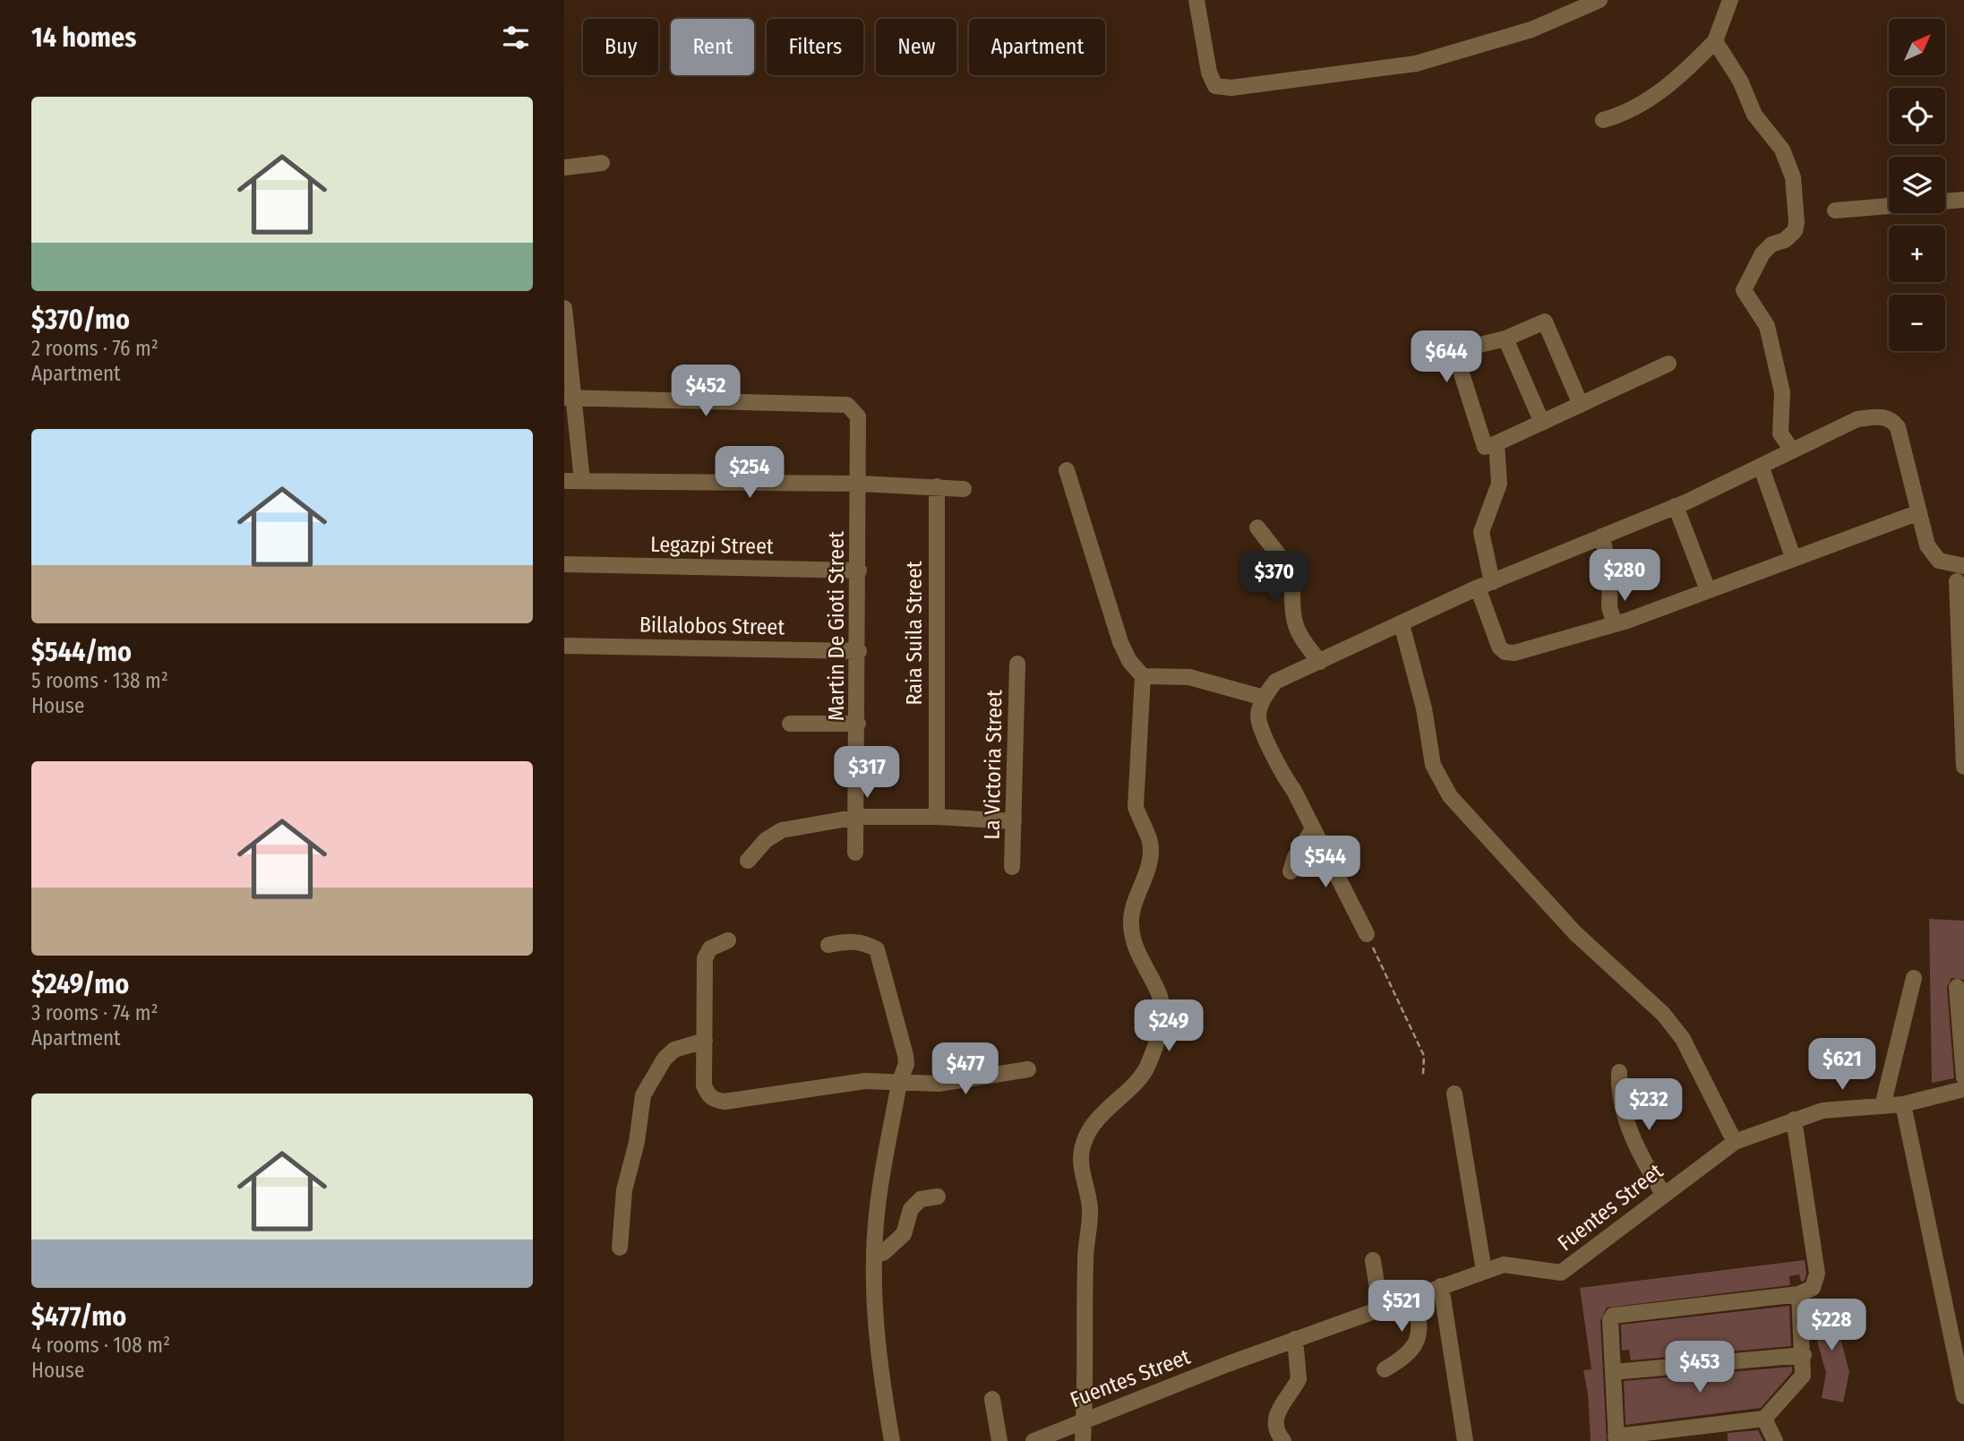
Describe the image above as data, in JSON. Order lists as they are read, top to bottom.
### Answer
{
  "streets": {
    "street": [
      "Legazpi Street",
      "Billalobos Street",
      "Martin De Gioti Street",
      "Raia Suila Street",
      "La Victoria Street",
      "Fuentes Street"
    ]
  },
  "crossings": [
    ["Legazpi Street", "Martin De Gioti Street"],
    ["Billalobos Street", "Martin De Gioti Street"]
  ],
  "north": "top right",
  "page": {
    "heading": "14 homes",
    "map_buttons": ["+", "−"],
    "chip": [
      "Buy",
      "Rent",
      "Filters",
      "New",
      "Apartment"
    ],
    "list": [
      {
        "name": "$370/mo",
        "note": "2 rooms · 76 m² · Apartment"
      },
      {
        "name": "$544/mo",
        "note": "5 rooms · 138 m² · House"
      },
      {
        "name": "$249/mo",
        "note": "3 rooms · 74 m² · Apartment"
      },
      {
        "name": "$477/mo",
        "note": "4 rooms · 108 m² · House"
      }
    ],
    "price": [
      "$644",
      "$452",
      "$254",
      "$280",
      "$370",
      "$317",
      "$544",
      "$249",
      "$621",
      "$477",
      "$232",
      "$521",
      "$228",
      "$453"
    ]
  }
}
